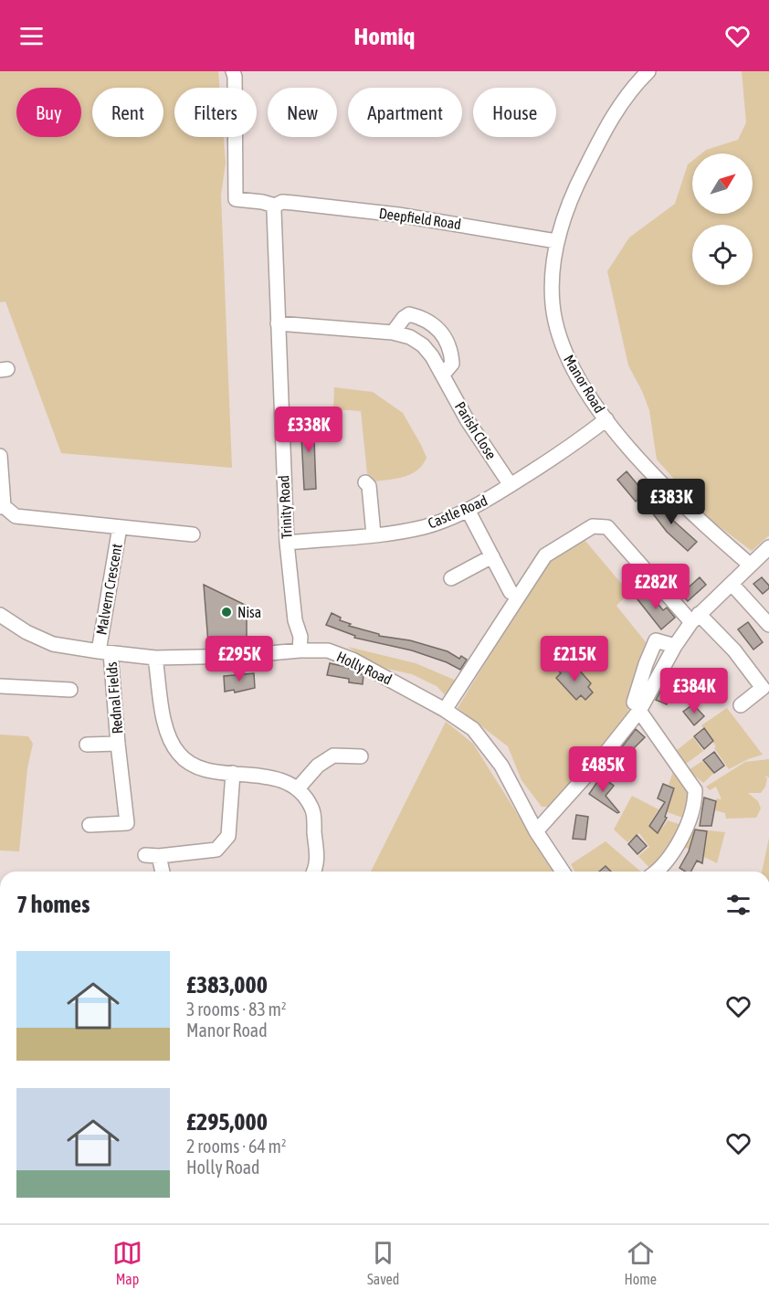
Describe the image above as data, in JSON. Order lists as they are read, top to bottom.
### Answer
{
  "streets": {
    "street": [
      "Deepfield Road",
      "Manor Road",
      "Parish Close",
      "Trinity Road",
      "Castle Road",
      "Malvern Crescent",
      "Holly Road",
      "Rednal Fields"
    ]
  },
  "crossings": [
    ["Deepfield Road", "Manor Road"],
    ["Deepfield Road", "Trinity Road"],
    ["Manor Road", "Castle Road"],
    ["Parish Close", "Trinity Road"],
    ["Parish Close", "Castle Road"],
    ["Trinity Road", "Castle Road"],
    ["Trinity Road", "Holly Road"],
    ["Malvern Crescent", "Holly Road"],
    ["Malvern Crescent", "Rednal Fields"],
    ["Holly Road", "Rednal Fields"]
  ],
  "places": ["Nisa"],
  "north": "top right",
  "page": {
    "header": "Homiq",
    "chip": [
      "Buy",
      "Rent",
      "Filters",
      "New",
      "Apartment",
      "House"
    ],
    "price": [
      "£338K",
      "£383K",
      "£282K",
      "£295K",
      "£215K",
      "£384K",
      "£485K"
    ],
    "heading": "7 homes",
    "list": [
      {
        "name": "£383,000",
        "note": "3 rooms · 83 m² · Manor Road"
      },
      {
        "name": "£295,000",
        "note": "2 rooms · 64 m² · Holly Road"
      }
    ],
    "tabs": ["Map", "Saved", "Home"]
  }
}
